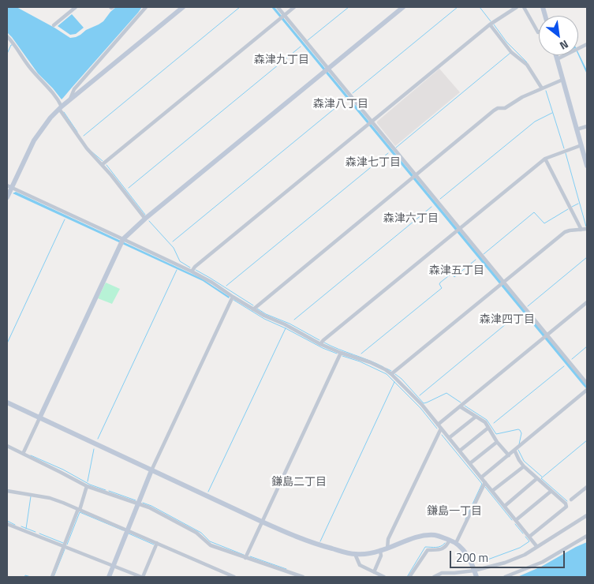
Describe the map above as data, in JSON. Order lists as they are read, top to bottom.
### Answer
{
  "districts": [
    "森津九丁目",
    "森津八丁目",
    "森津七丁目",
    "森津六丁目",
    "森津五丁目",
    "森津四丁目",
    "鎌島二丁目",
    "鎌島一丁目"
  ],
  "scale_bar": "200 m",
  "north": "bottom right"
}
